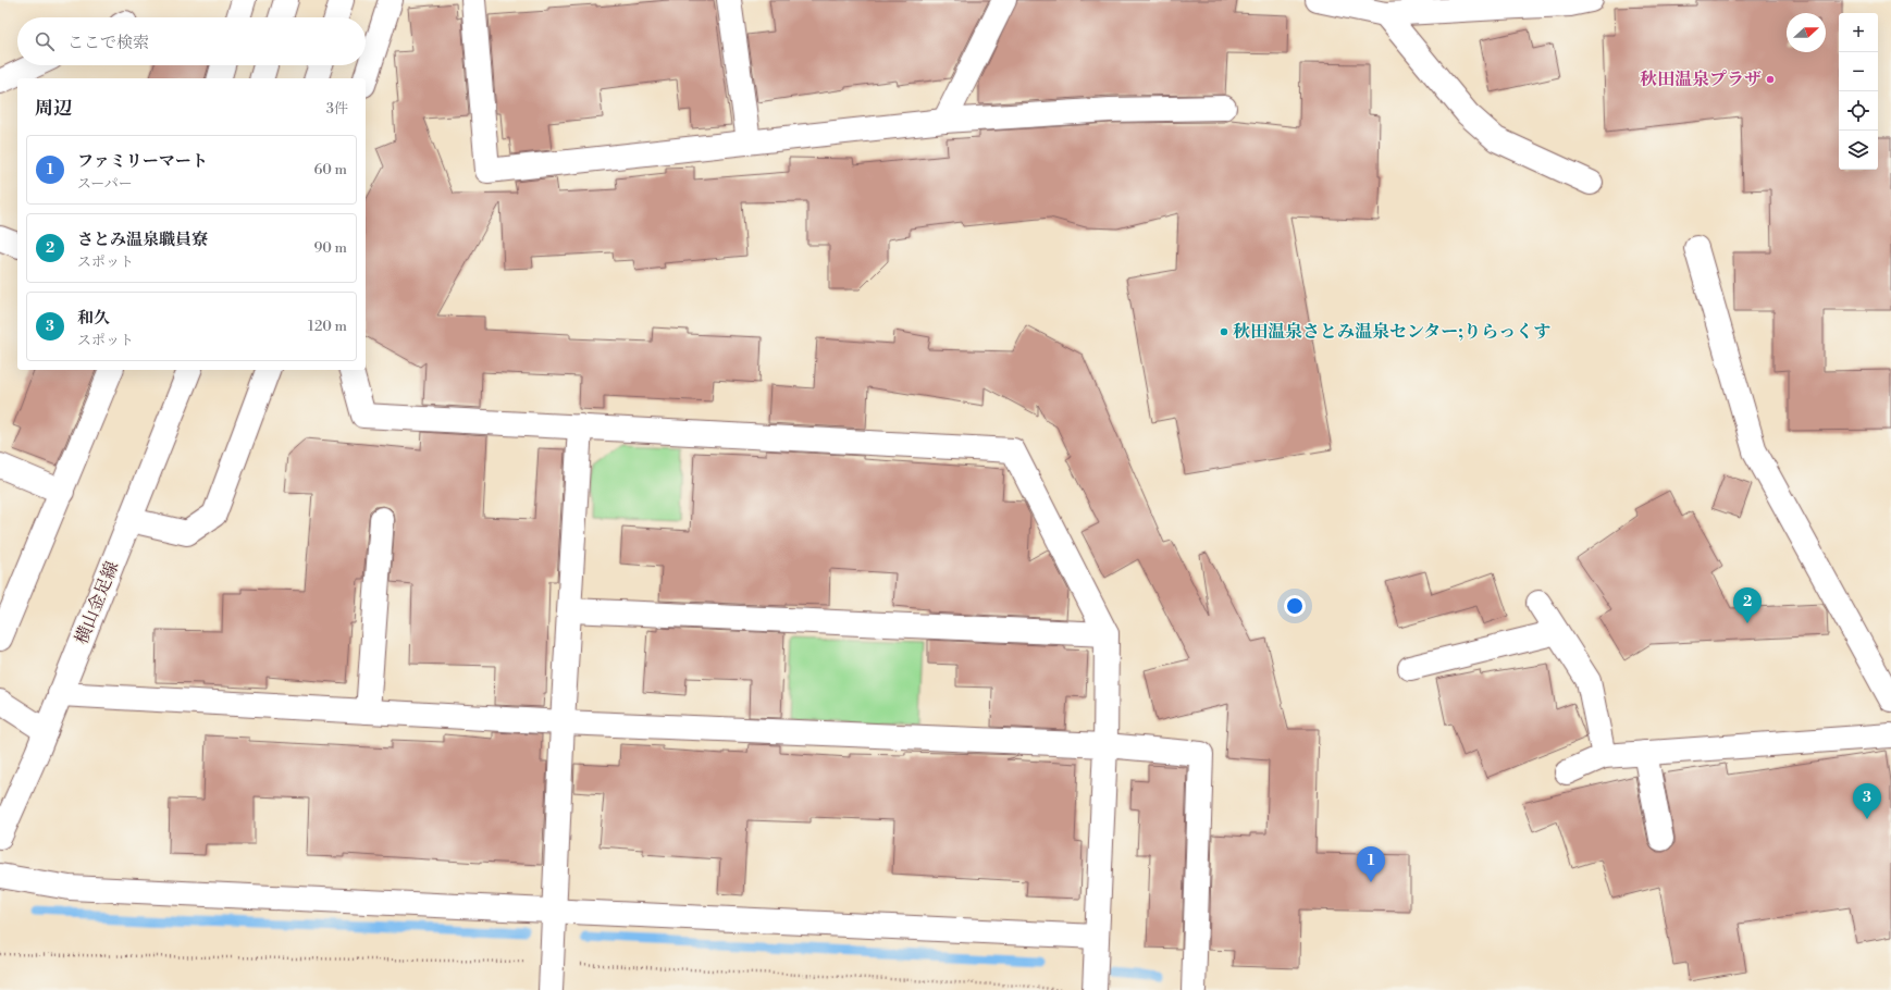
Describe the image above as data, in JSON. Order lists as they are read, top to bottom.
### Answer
{
  "streets": {
    "street": ["横山金足線"]
  },
  "places": ["秋田温泉プラザ", "秋田温泉さとみ温泉センター;りらっくす"],
  "north": "right",
  "page": {
    "map_buttons": ["+", "−"],
    "search": "ここで検索",
    "heading": ["周辺", "3件"],
    "list": [
      {
        "mark": "1",
        "name": "ファミリーマート",
        "note": "スーパー",
        "value": "60 m"
      },
      {
        "mark": "2",
        "name": "さとみ温泉職員寮",
        "note": "スポット",
        "value": "90 m"
      },
      {
        "mark": "3",
        "name": "和久",
        "note": "スポット",
        "value": "120 m"
      }
    ],
    "pins": ["2", "3", "1"]
  }
}
